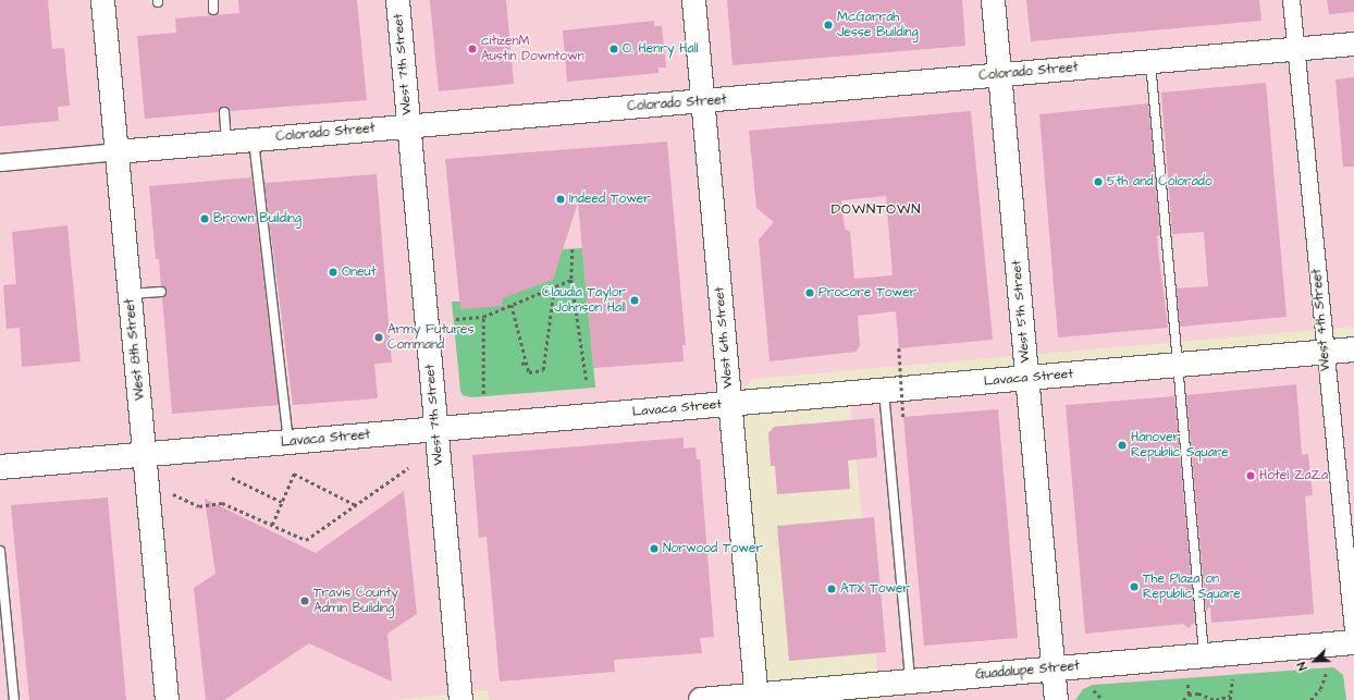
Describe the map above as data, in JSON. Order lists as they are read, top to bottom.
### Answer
{
  "streets": {
    "main road": [
      "West 7th Street",
      "Colorado Street",
      "West 5th Street",
      "West 6th Street",
      "West 8th Street",
      "Lavaca Street",
      "Guadalupe Street"
    ],
    "street": ["West 4th Street"]
  },
  "crossings": [
    ["West 7th Street", "Colorado Street"],
    ["West 7th Street", "Lavaca Street"],
    ["Colorado Street", "West 5th Street"],
    ["Colorado Street", "West 4th Street"],
    ["Colorado Street", "West 6th Street"],
    ["Colorado Street", "West 8th Street"],
    ["West 5th Street", "Lavaca Street"],
    ["West 5th Street", "Guadalupe Street"],
    ["West 4th Street", "Lavaca Street"],
    ["West 4th Street", "Guadalupe Street"],
    ["West 6th Street", "Lavaca Street"],
    ["West 6th Street", "Guadalupe Street"],
    ["West 8th Street", "Lavaca Street"]
  ],
  "districts": ["DOWNTOWN"],
  "places": [
    "McGarrah Jesse Building",
    "citizenM Austin Downtown",
    "O. Henry Hall",
    "5th and Colorado",
    "Indeed Tower",
    "Brown Building",
    "Oneut",
    "Procore Tower",
    "Claudia Taylor Johnson Hall",
    "Army Futures Command",
    "Hanover Republic Square",
    "Hotel ZaZa",
    "Norwood Tower",
    "The Plaza on Republic Square",
    "ATX Tower",
    "Travis County Admin Building"
  ],
  "north": "bottom left"
}
